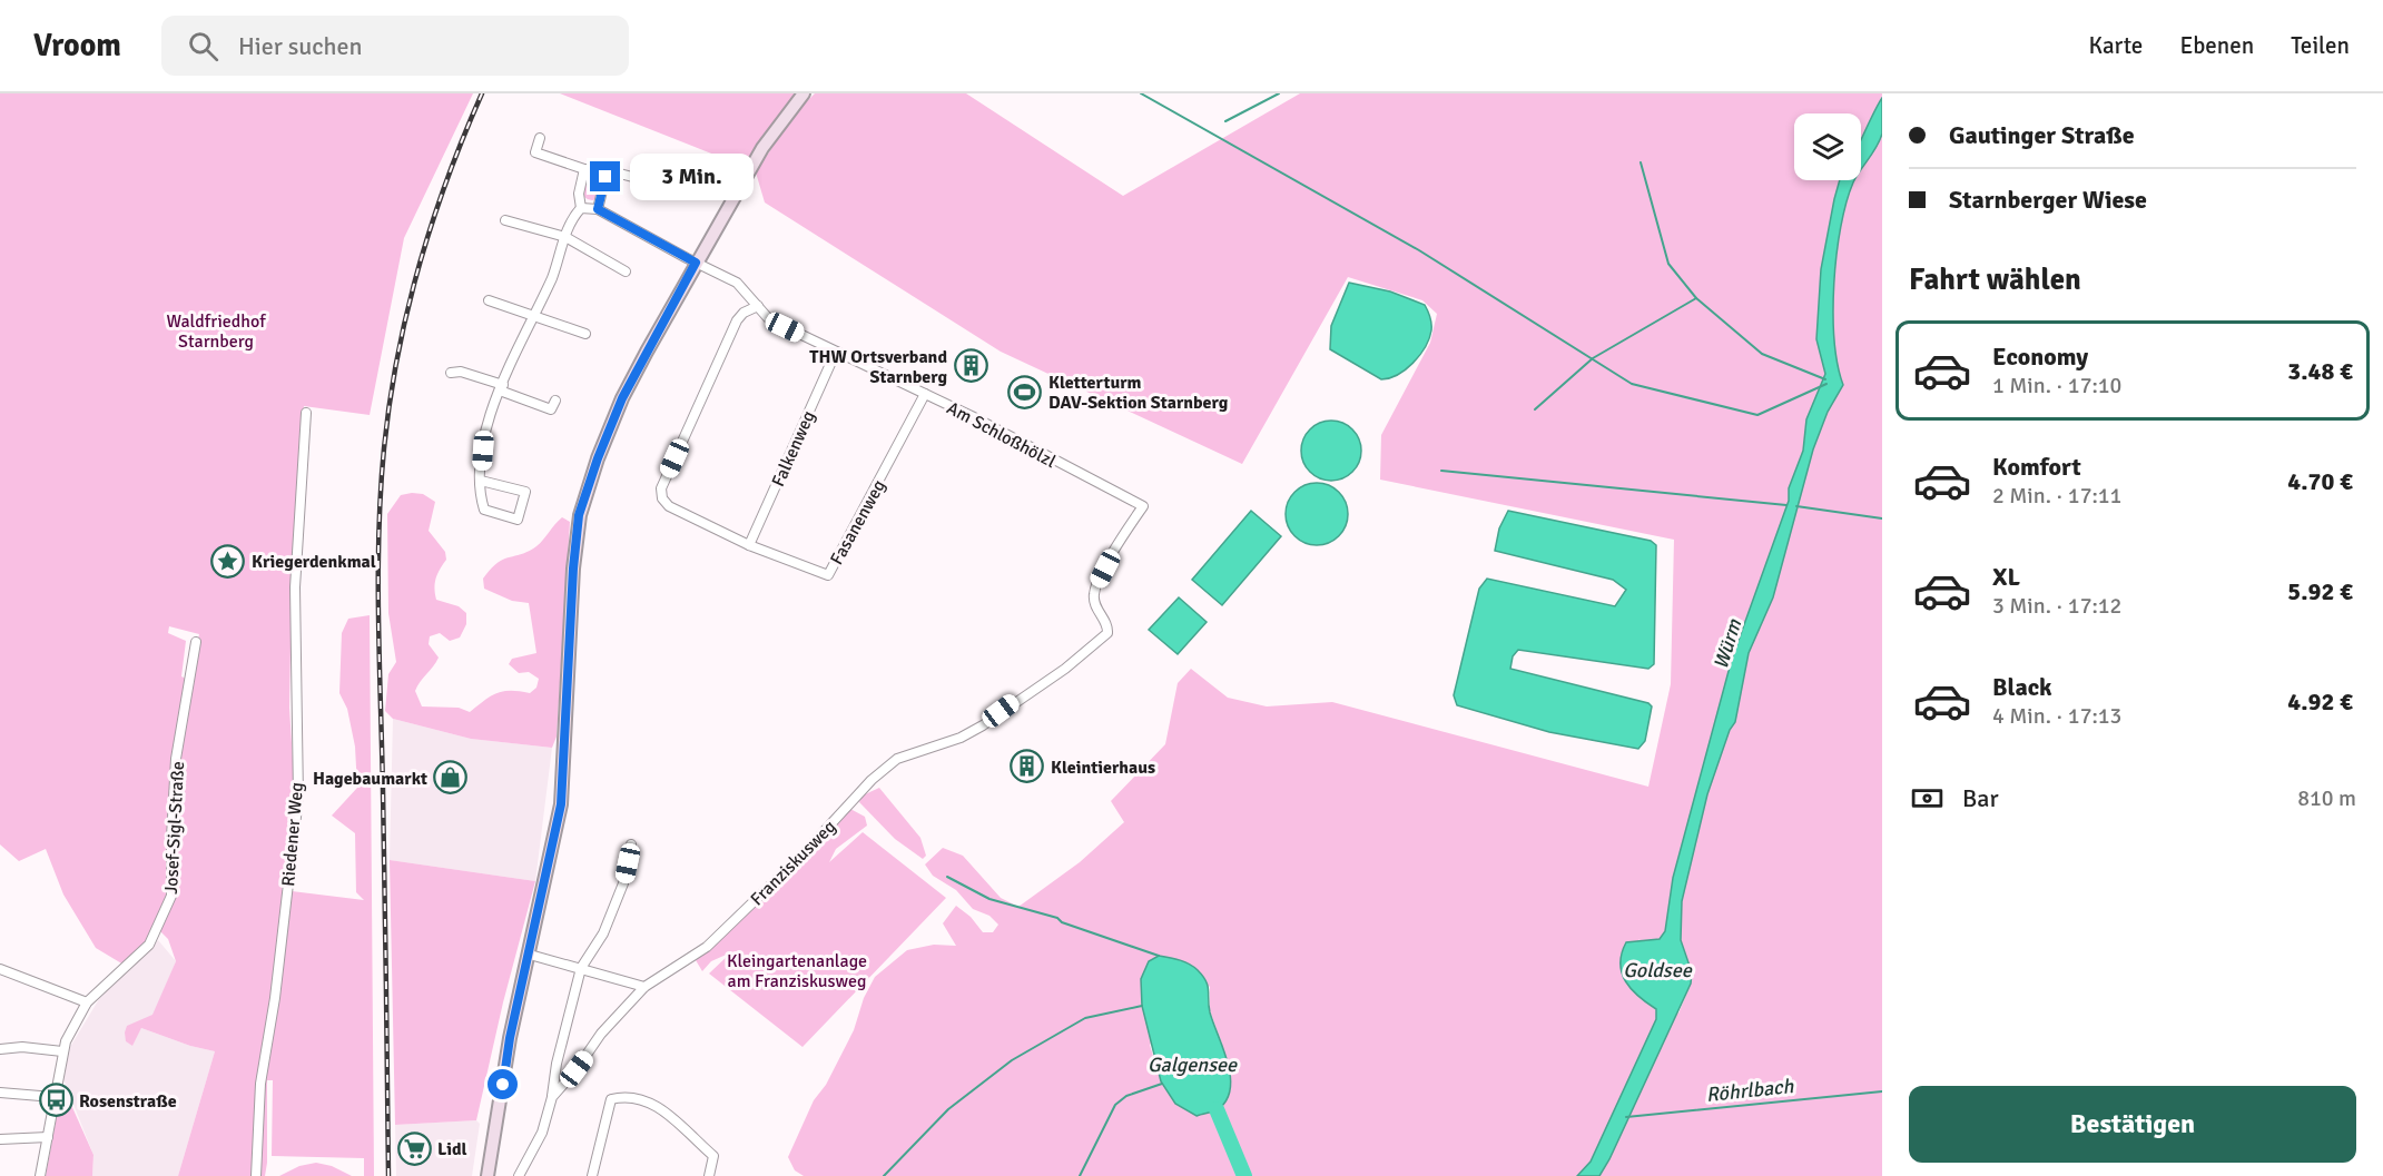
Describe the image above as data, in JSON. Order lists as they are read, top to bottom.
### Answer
{
  "streets": {
    "street": [
      "Am Schloßhölzl",
      "Falkenweg",
      "Fasanenweg",
      "Josef-Sigl-Straße",
      "Riedener Weg",
      "Franziskusweg"
    ]
  },
  "crossings": [
    ["Am Schloßhölzl", "Falkenweg"],
    ["Am Schloßhölzl", "Fasanenweg"],
    ["Am Schloßhölzl", "Franziskusweg"],
    ["Falkenweg", "Fasanenweg"]
  ],
  "water": [
    "Würm",
    "Goldsee",
    "Galgensee",
    "Röhrlbach"
  ],
  "parks": ["Waldfriedhof Starnberg", "Kleingartenanlage am Franziskusweg"],
  "places": {
    "building": ["THW Ortsverband Starnberg", "Kleintierhaus"],
    "sports": ["Kletterturm DAV-Sektion Starnberg"],
    "place": ["Kriegerdenkmal"],
    "shop": ["Hagebaumarkt"],
    "bus stop": ["Rosenstraße"],
    "supermarket": ["Lidl"]
  },
  "page": {
    "header": "Vroom",
    "search": "Hier suchen",
    "nav": ["Karte", "Ebenen", "Teilen"],
    "banner": ["Gautinger Straße", "Starnberger Wiese"],
    "bubble": "3 Min.",
    "heading": "Fahrt wählen",
    "list": [
      {
        "name": "Economy",
        "note": "1 Min. · 17:10",
        "value": "3.48 €"
      },
      {
        "name": "Komfort",
        "note": "2 Min. · 17:11",
        "value": "4.70 €"
      },
      {
        "name": "XL",
        "note": "3 Min. · 17:12",
        "value": "5.92 €"
      },
      {
        "name": "Black",
        "note": "4 Min. · 17:13",
        "value": "4.92 €"
      }
    ],
    "pay": ["Bar", "810 m"],
    "buttons": "Bestätigen"
  }
}
